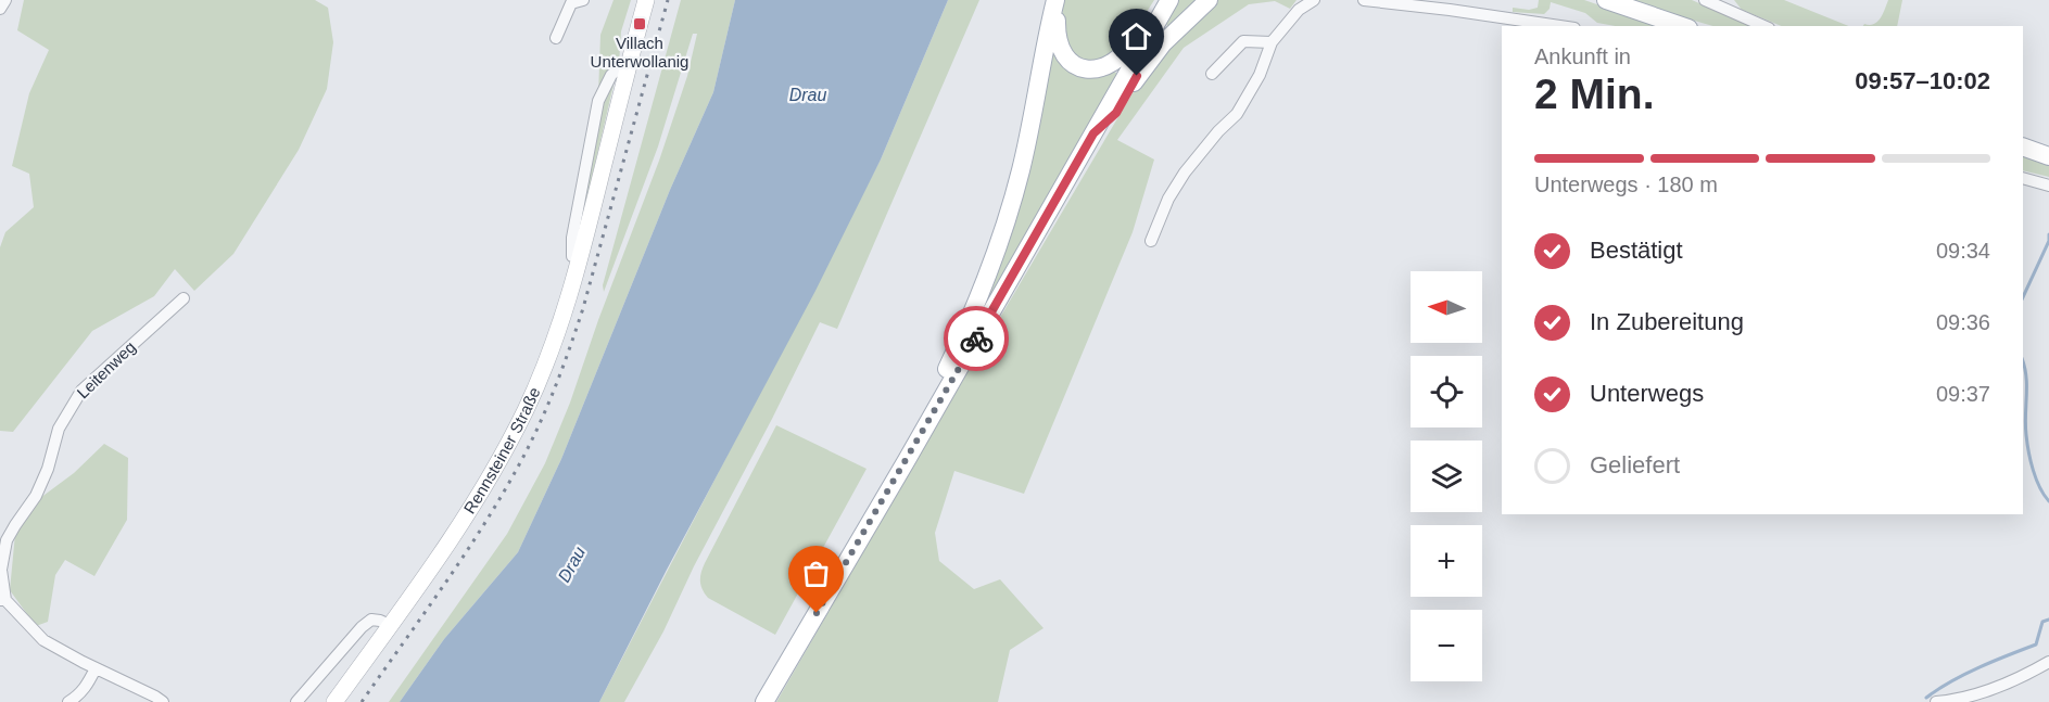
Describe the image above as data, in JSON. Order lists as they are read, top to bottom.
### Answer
{
  "streets": {
    "main road": ["Rennsteiner Straße"],
    "street": ["Leitenweg"]
  },
  "water": ["Drau"],
  "places": {
    "transit": ["Villach Unterwollanig"]
  },
  "north": "left",
  "page": {
    "heading": ["2 Min.", "Ankunft in", "09:57–10:02"],
    "bar": "Unterwegs · 180 m",
    "list": [
      ["Bestätigt", "09:34"],
      ["In Zubereitung", "09:36"],
      ["Unterwegs", "09:37"],
      "Geliefert"
    ],
    "map_buttons": ["+", "−"]
  }
}
